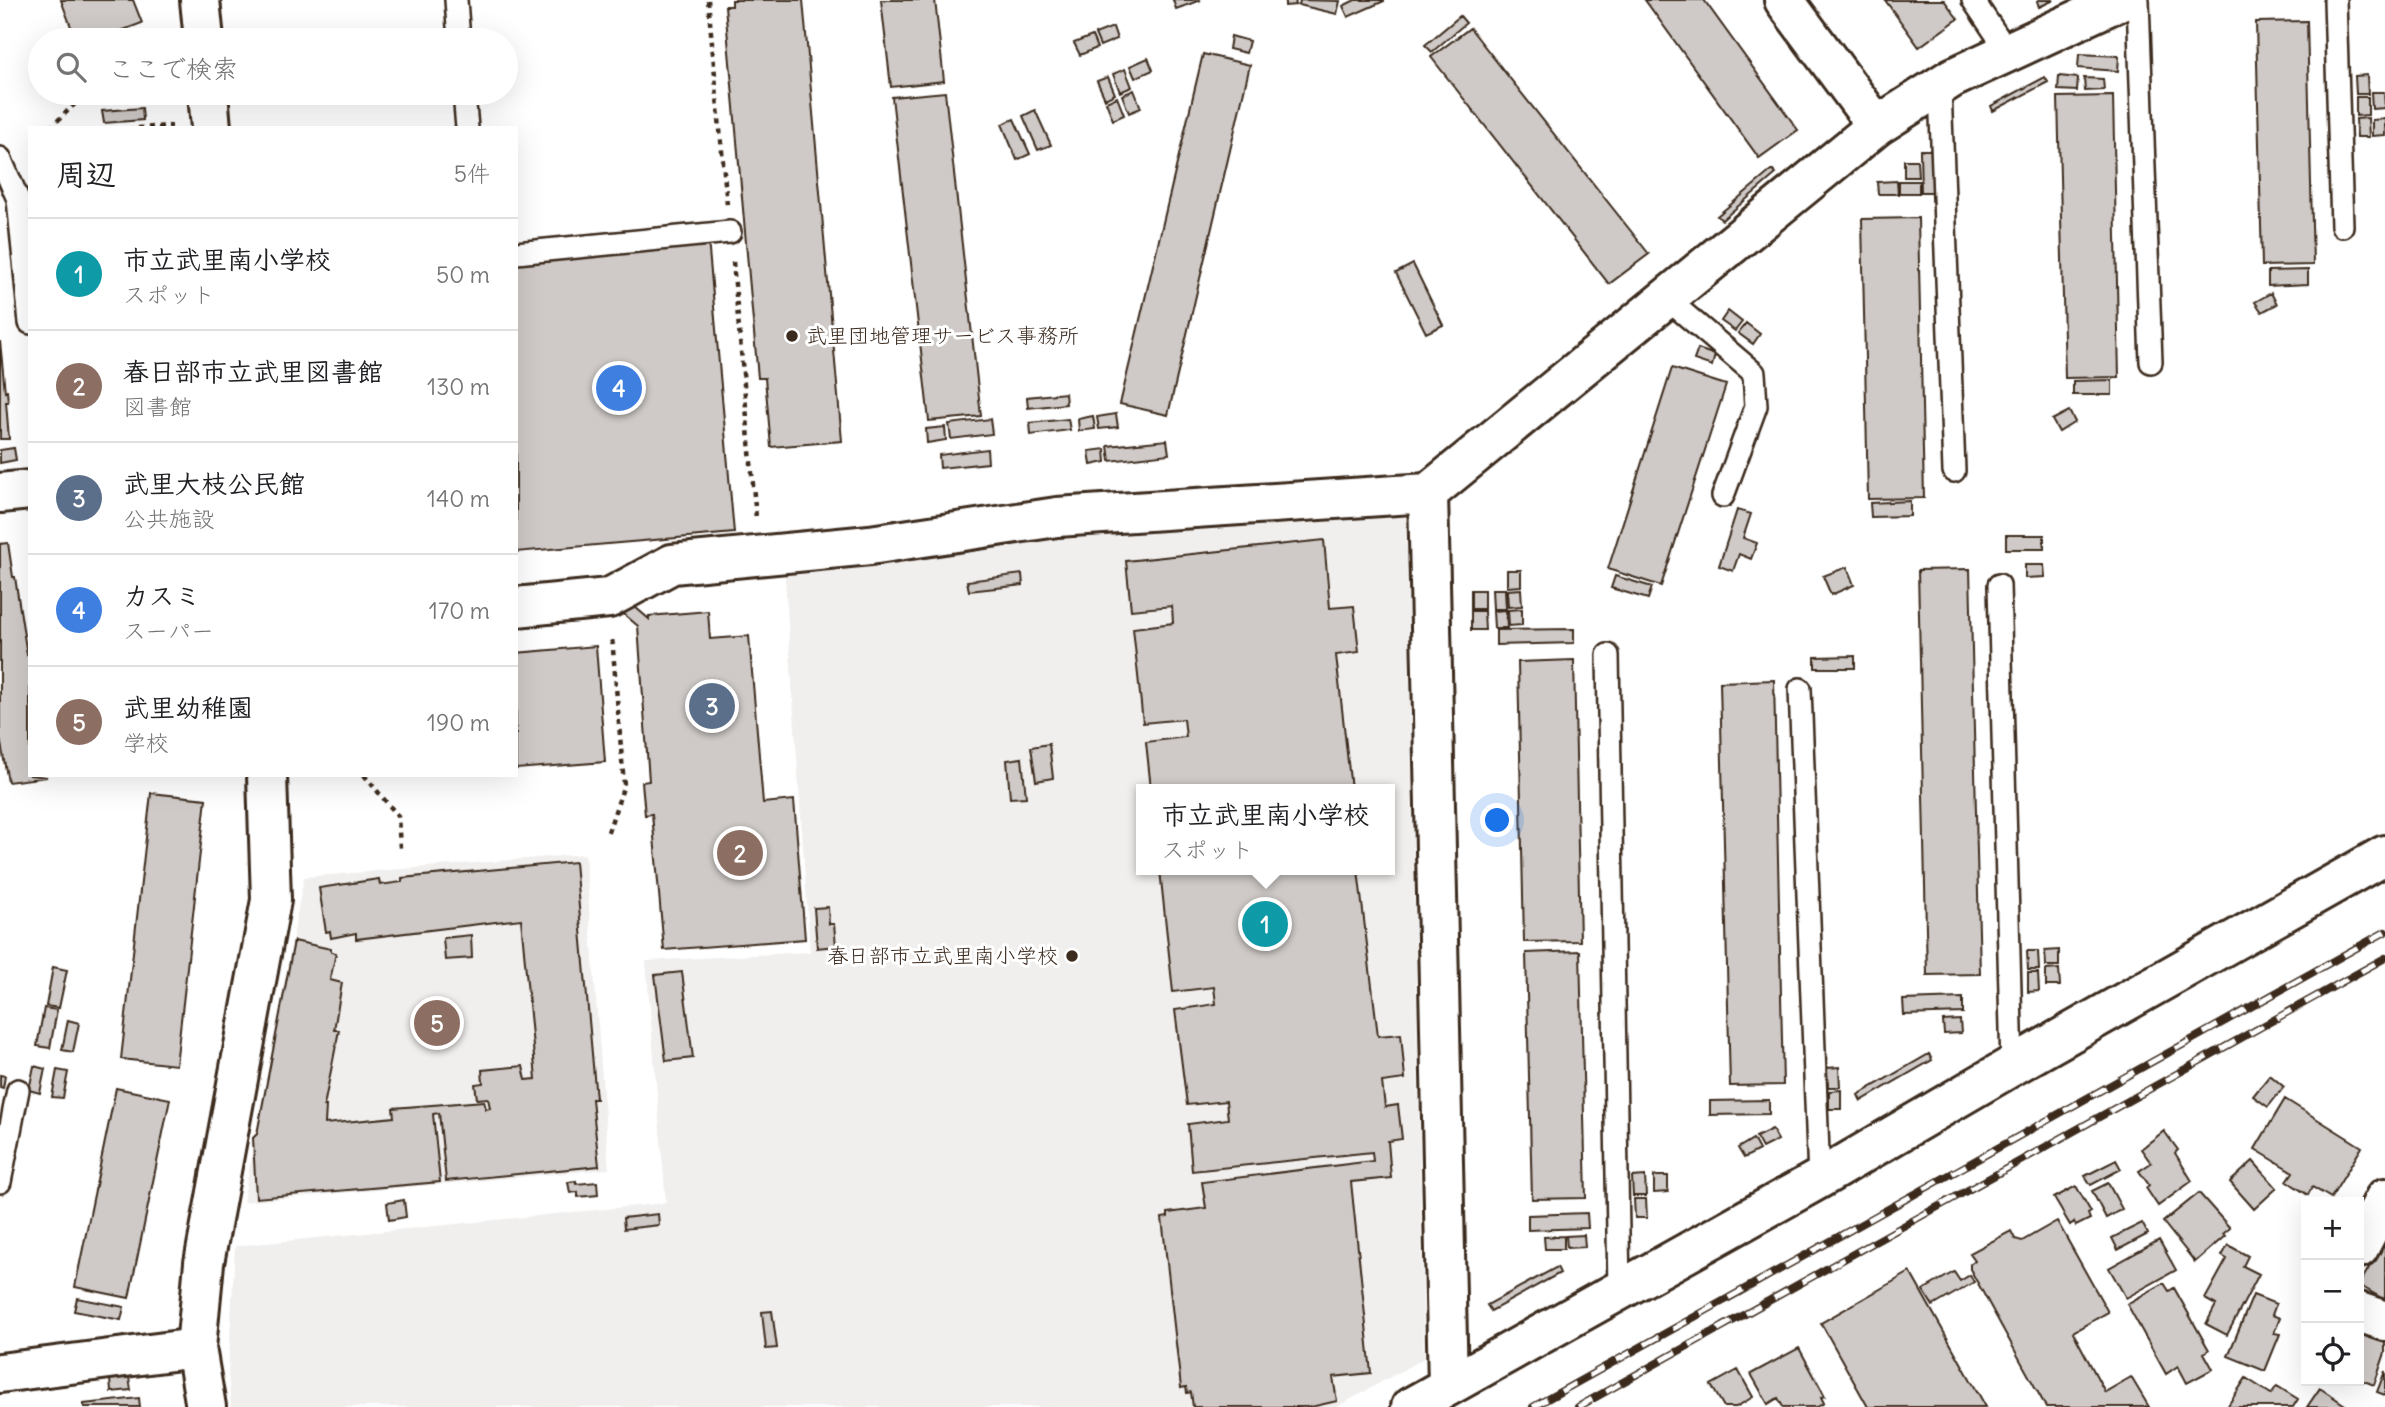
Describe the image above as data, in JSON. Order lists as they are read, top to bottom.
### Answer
{
  "places": ["武里団地管理サービス事務所", "春日部市立武里南小学校"],
  "page": {
    "search": "ここで検索",
    "heading": ["周辺", "5件"],
    "list": [
      {
        "mark": "1",
        "name": "市立武里南小学校",
        "note": "スポット",
        "value": "50 m"
      },
      {
        "mark": "2",
        "name": "春日部市立武里図書館",
        "note": "図書館",
        "value": "130 m"
      },
      {
        "mark": "3",
        "name": "武里大枝公民館",
        "note": "公共施設",
        "value": "140 m"
      },
      {
        "mark": "4",
        "name": "カスミ",
        "note": "スーパー",
        "value": "170 m"
      },
      {
        "mark": "5",
        "name": "武里幼稚園",
        "note": "学校",
        "value": "190 m"
      }
    ],
    "pins": [
      "4",
      "3",
      "2",
      "1",
      "5"
    ],
    "popup": ["市立武里南小学校", "スポット"],
    "map_buttons": ["+", "−"]
  }
}
